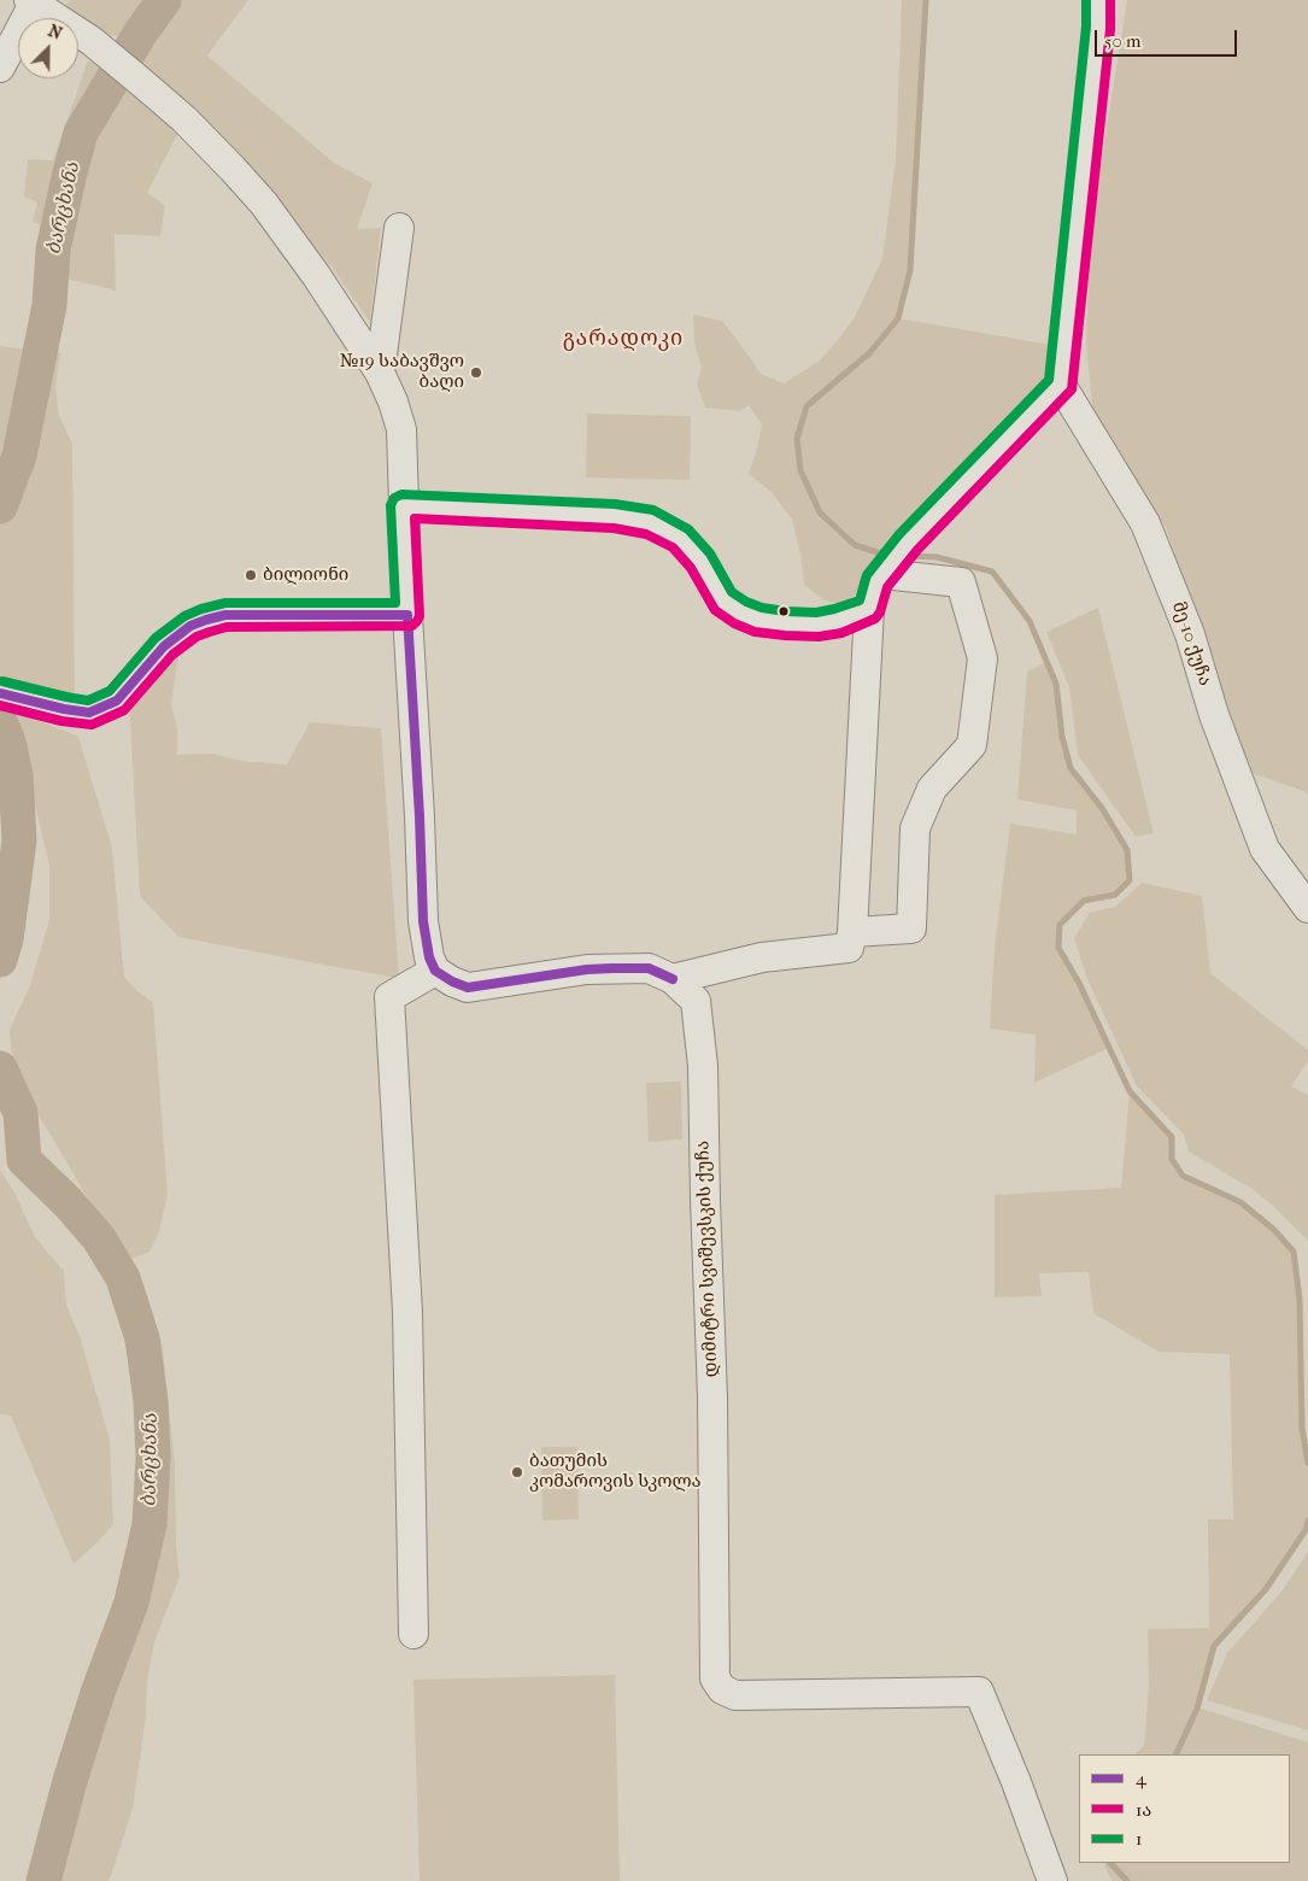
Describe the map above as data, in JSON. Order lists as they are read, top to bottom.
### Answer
{
  "streets": {
    "street": ["მე-10 ქუჩა", "დიმიტრი სვიშევსკის ქუჩა"]
  },
  "districts": ["გარადოკი"],
  "water": ["ბარცხანა"],
  "places": ["№19 საბავშვო ბაღი", "ბილიონი", "ბათუმის კომაროვის სკოლა"],
  "lines": ["transit line 1ა", "transit line 1", "transit line 4"],
  "legend": ["4", "1ა", "1"],
  "scale_bar": "50 m",
  "north": "top right"
}
